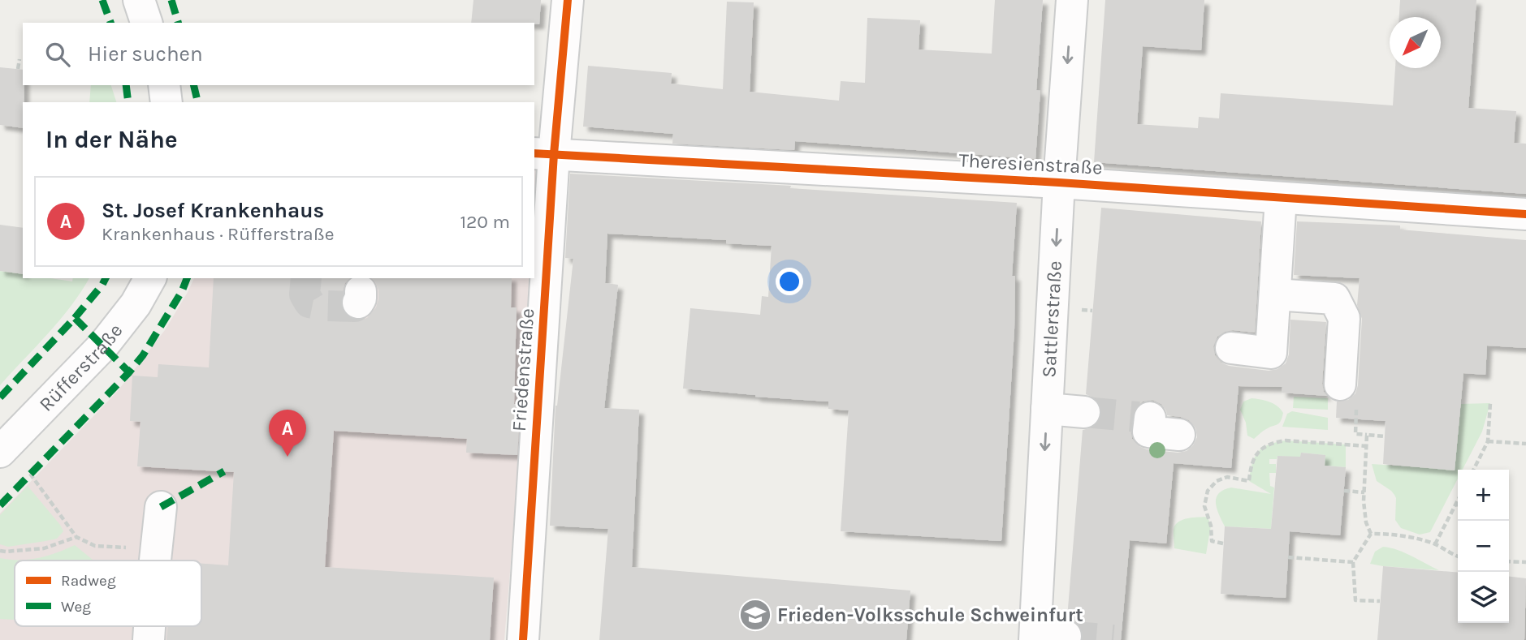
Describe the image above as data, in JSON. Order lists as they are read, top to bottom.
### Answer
{
  "streets": {
    "street": [
      "Theresienstraße",
      "Sattlerstraße",
      "Rüfferstraße",
      "Friedenstraße"
    ]
  },
  "crossings": [
    ["Theresienstraße", "Sattlerstraße"],
    ["Theresienstraße", "Friedenstraße"]
  ],
  "one_way": ["Sattlerstraße"],
  "places": {
    "school or university": ["Frieden-Volksschule Schweinfurt"]
  },
  "legend": ["Radweg", "Weg"],
  "north": "bottom left",
  "page": {
    "search": "Hier suchen",
    "heading": "In der Nähe",
    "list": [
      {
        "mark": "A",
        "name": "St. Josef Krankenhaus",
        "note": "Krankenhaus · Rüfferstraße",
        "value": "120 m"
      }
    ],
    "pins": "A",
    "map_buttons": ["+", "−"]
  }
}
